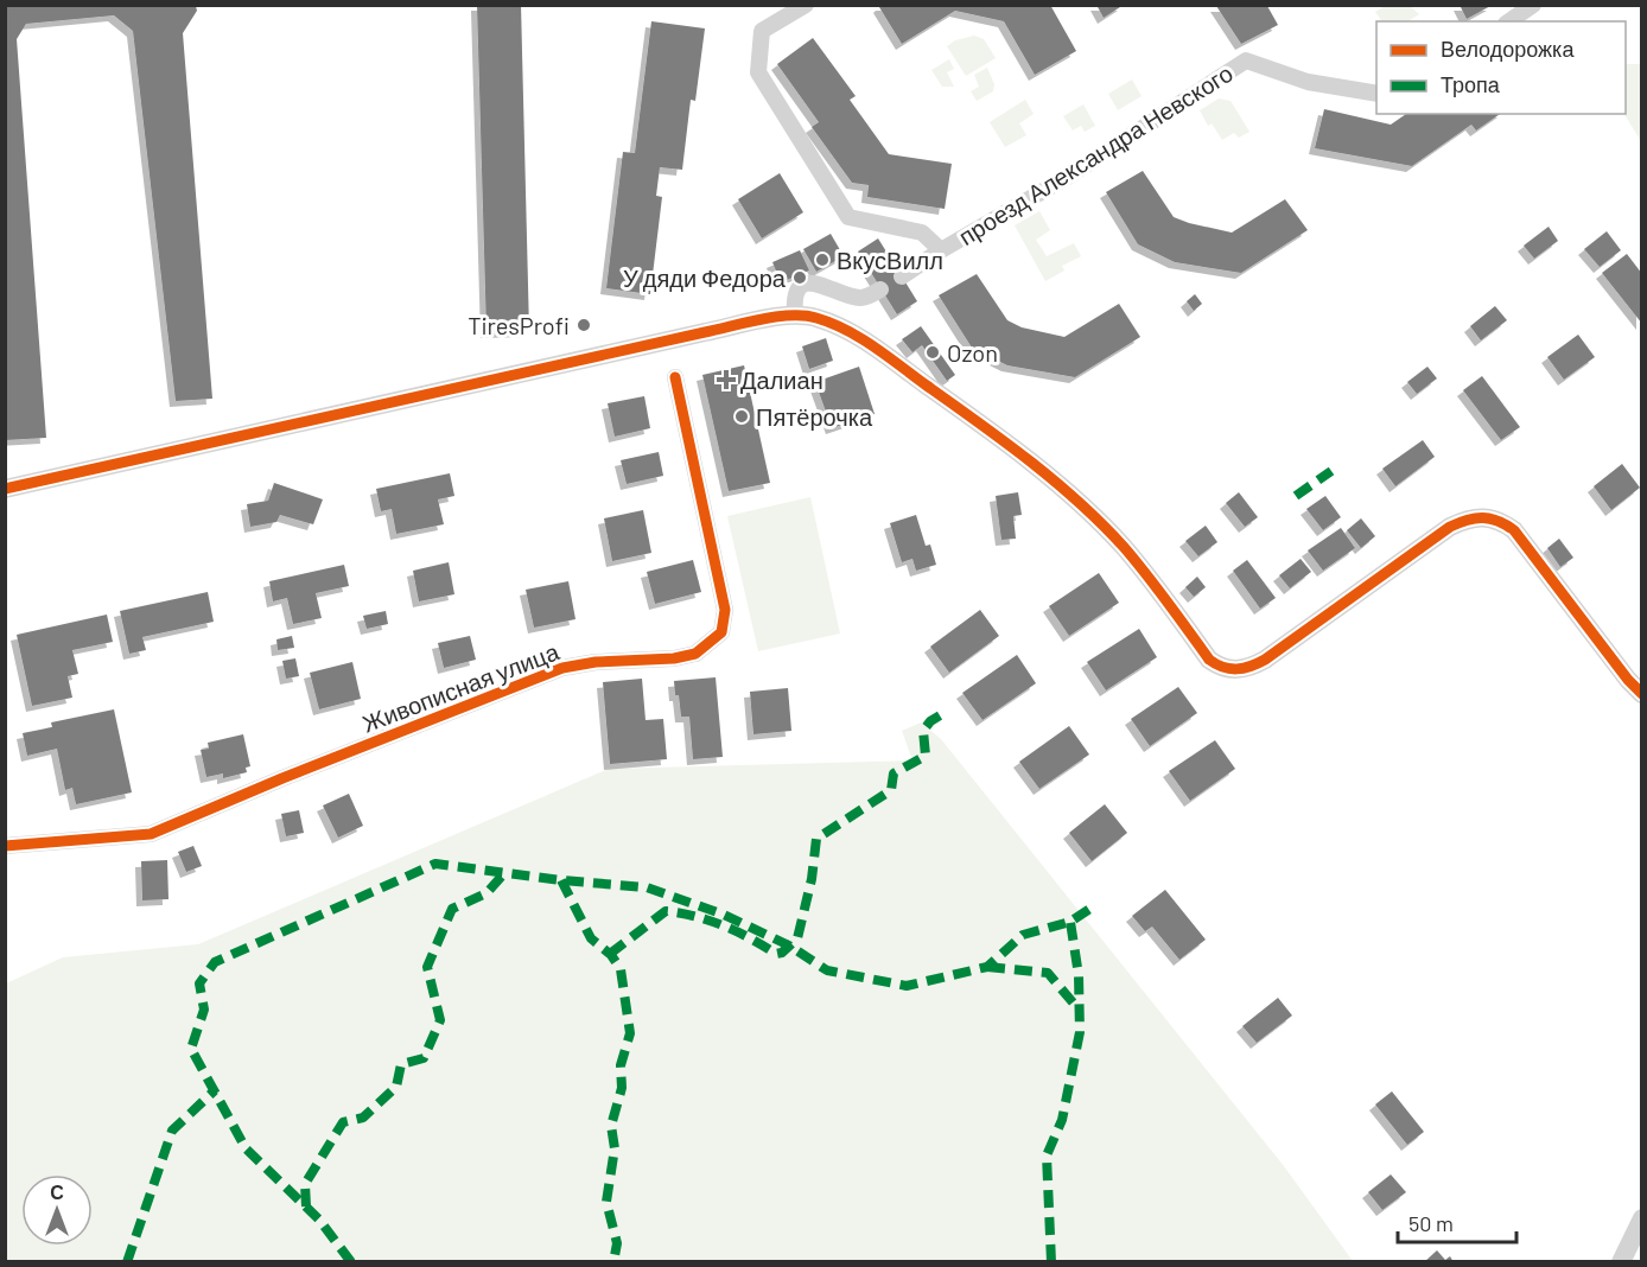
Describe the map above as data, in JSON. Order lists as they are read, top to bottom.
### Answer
{
  "streets": {
    "street": ["проезд Александра Невского", "Живописная улица"]
  },
  "places": {
    "other": [
      "ВкусВилл",
      "У дяди Федора",
      "TiresProfi",
      "Ozon",
      "Пятёрочка"
    ],
    "health": ["Далиан"]
  },
  "legend": ["Велодорожка", "Тропа"],
  "scale_bar": "50 m",
  "north": "top"
}
